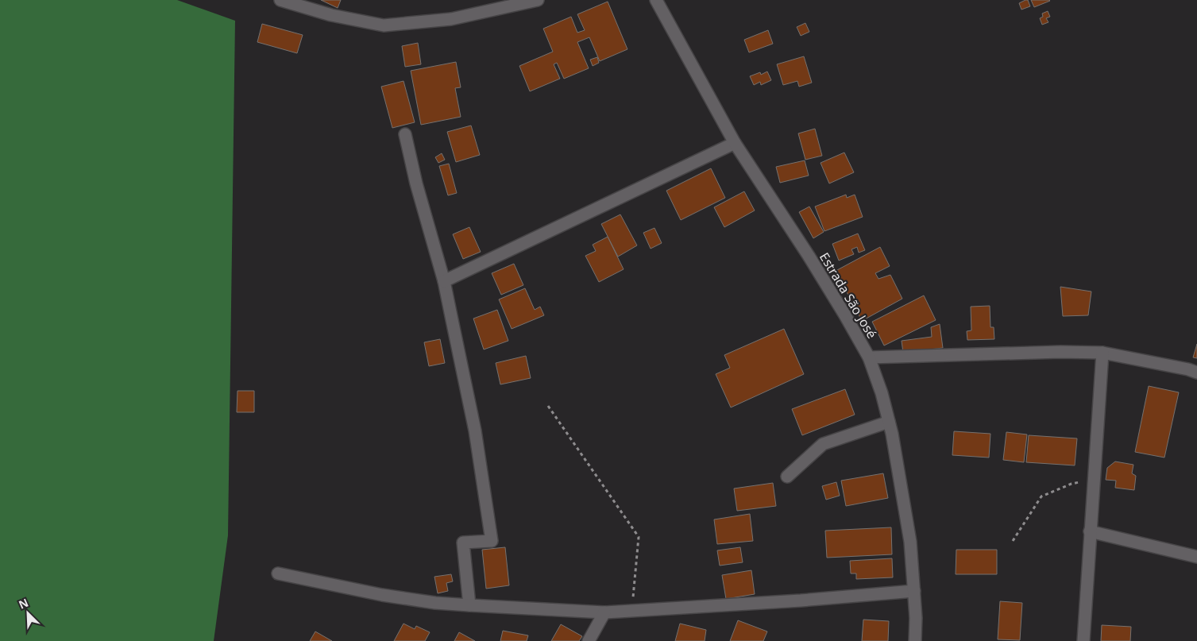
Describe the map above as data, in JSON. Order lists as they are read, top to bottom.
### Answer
{
  "streets": {
    "street": ["Estrada São José"]
  },
  "north": "top left"
}
